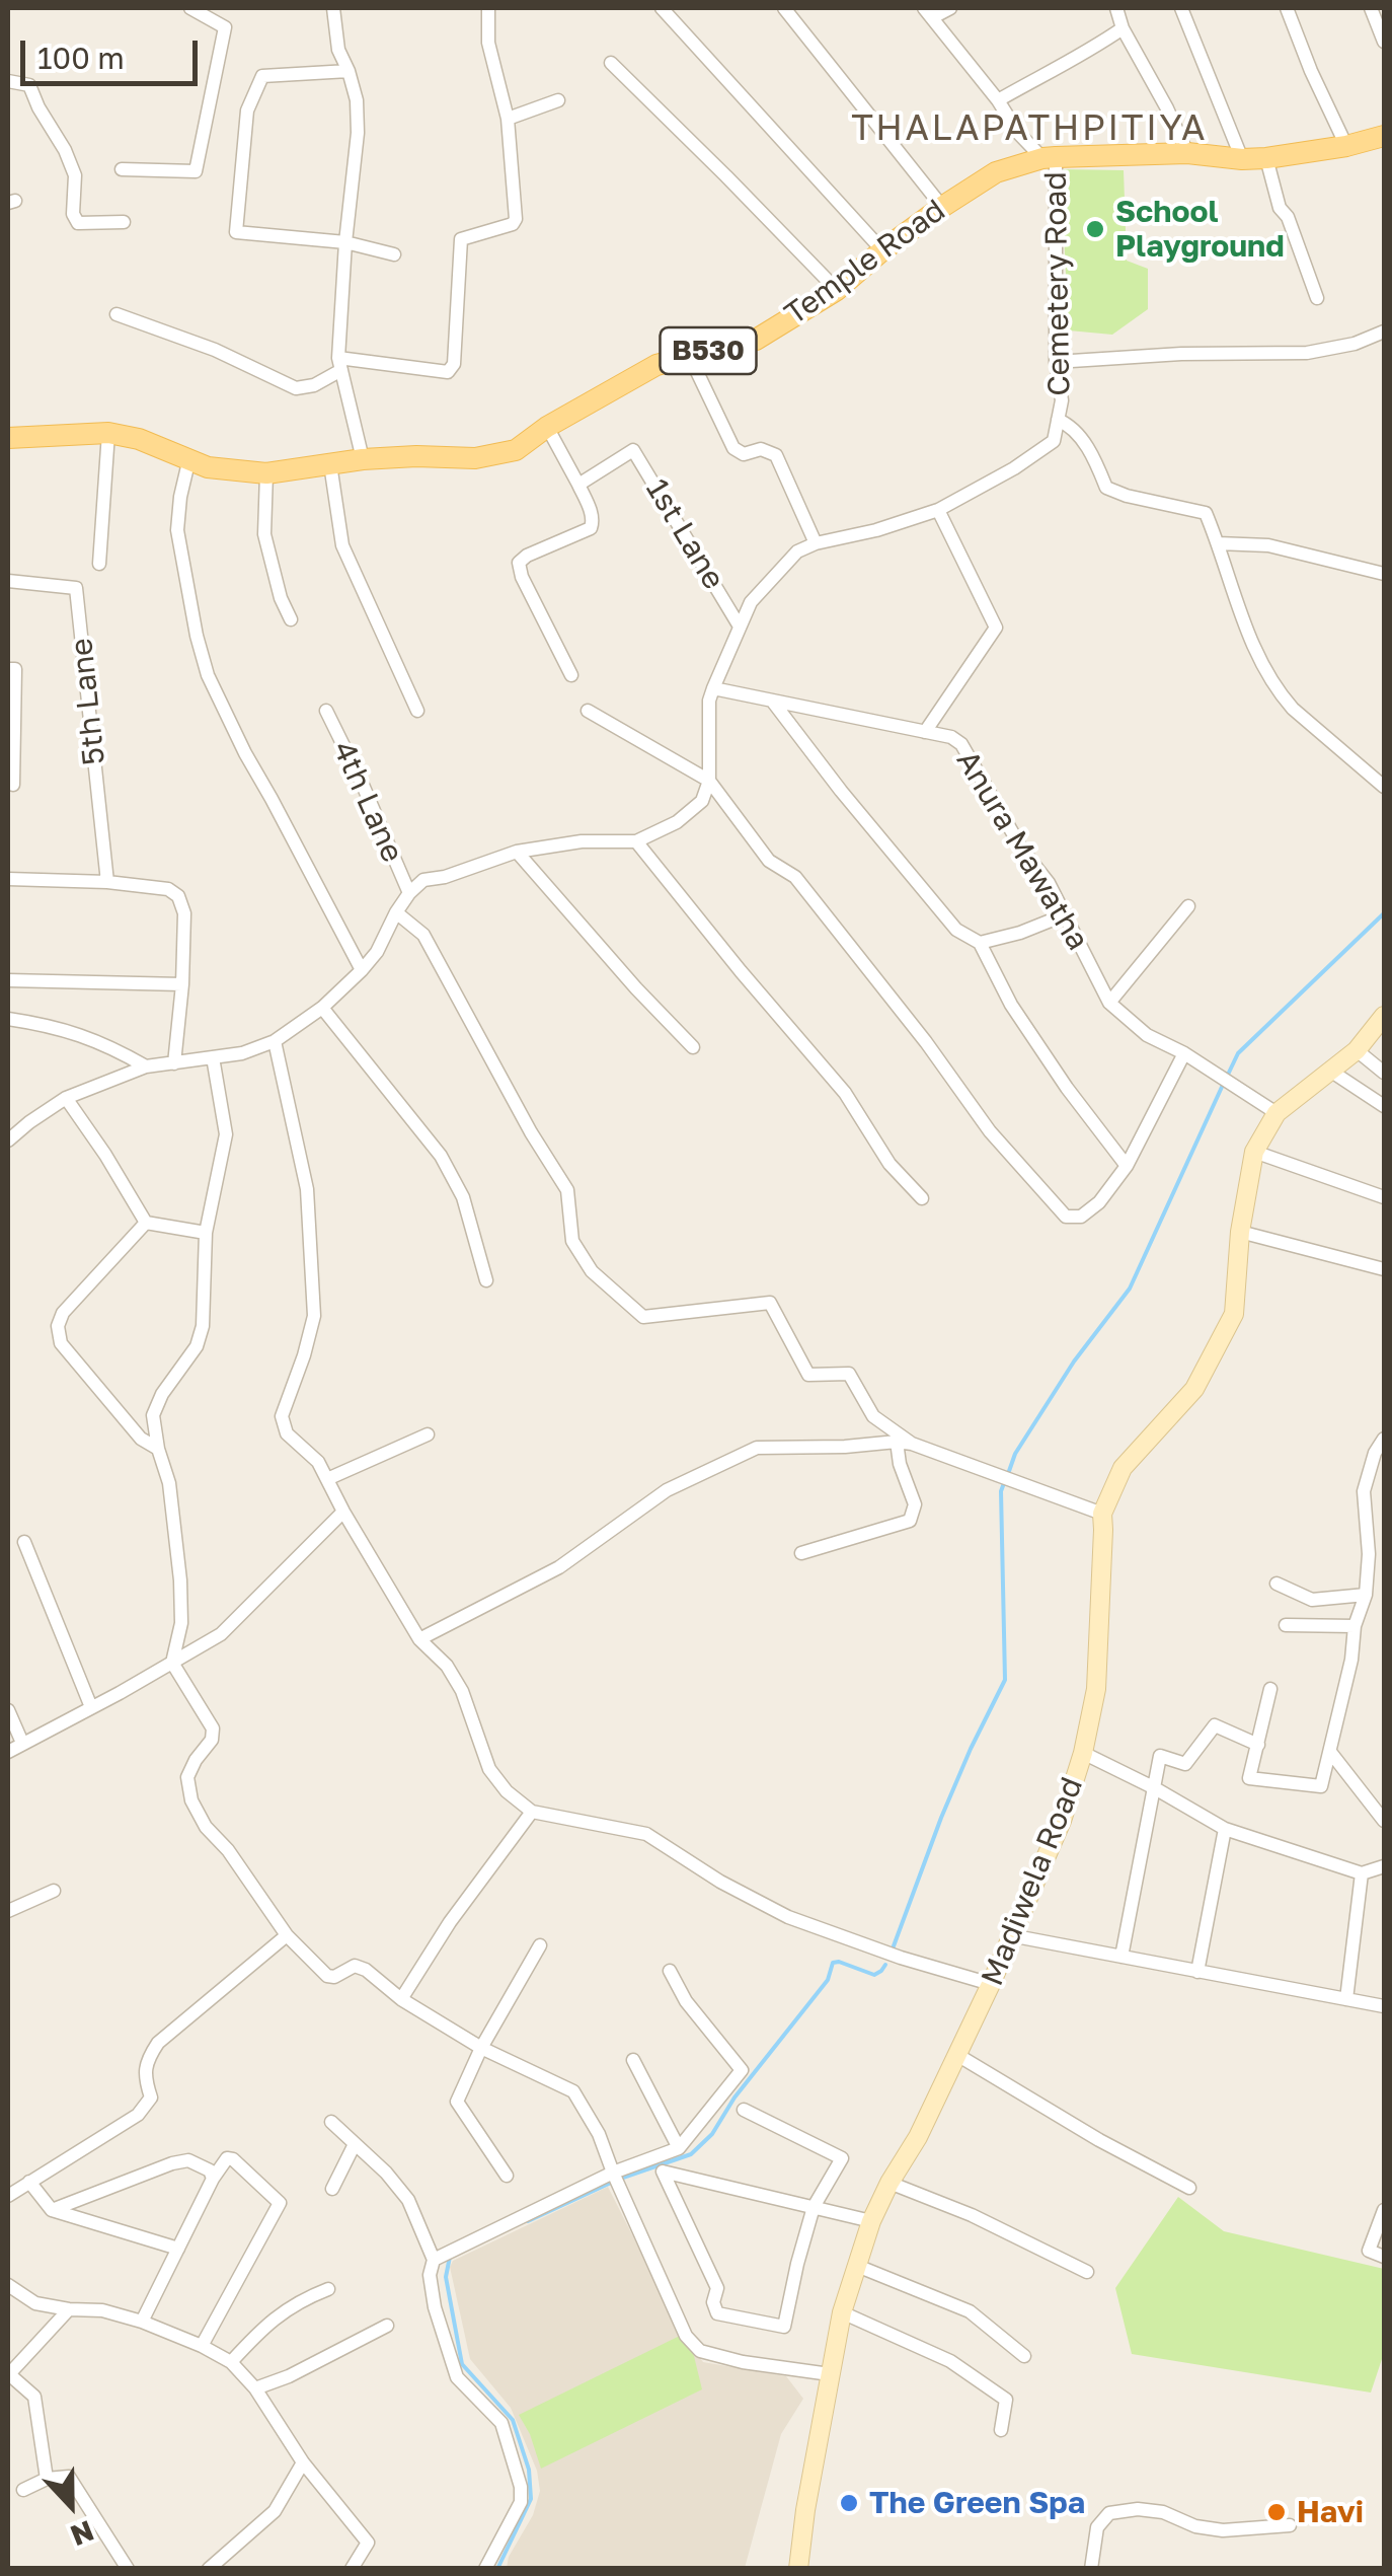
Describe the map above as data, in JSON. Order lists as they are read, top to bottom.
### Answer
{
  "streets": {
    "main road": ["Temple Road", "B530", "Madiwela Road"],
    "street": [
      "Cemetery Road",
      "1st Lane",
      "5th Lane",
      "4th Lane",
      "Anura Mawatha"
    ]
  },
  "crossings": [
    ["Temple Road", "Cemetery Road"],
    ["Cemetery Road", "1st Lane"],
    ["Cemetery Road", "Anura Mawatha"],
    ["Anura Mawatha", "Madiwela Road"]
  ],
  "districts": ["THALAPATHPITIYA"],
  "places": ["School Playground", "The Green Spa", "Havi"],
  "scale_bar": "100 m",
  "north": "bottom"
}
